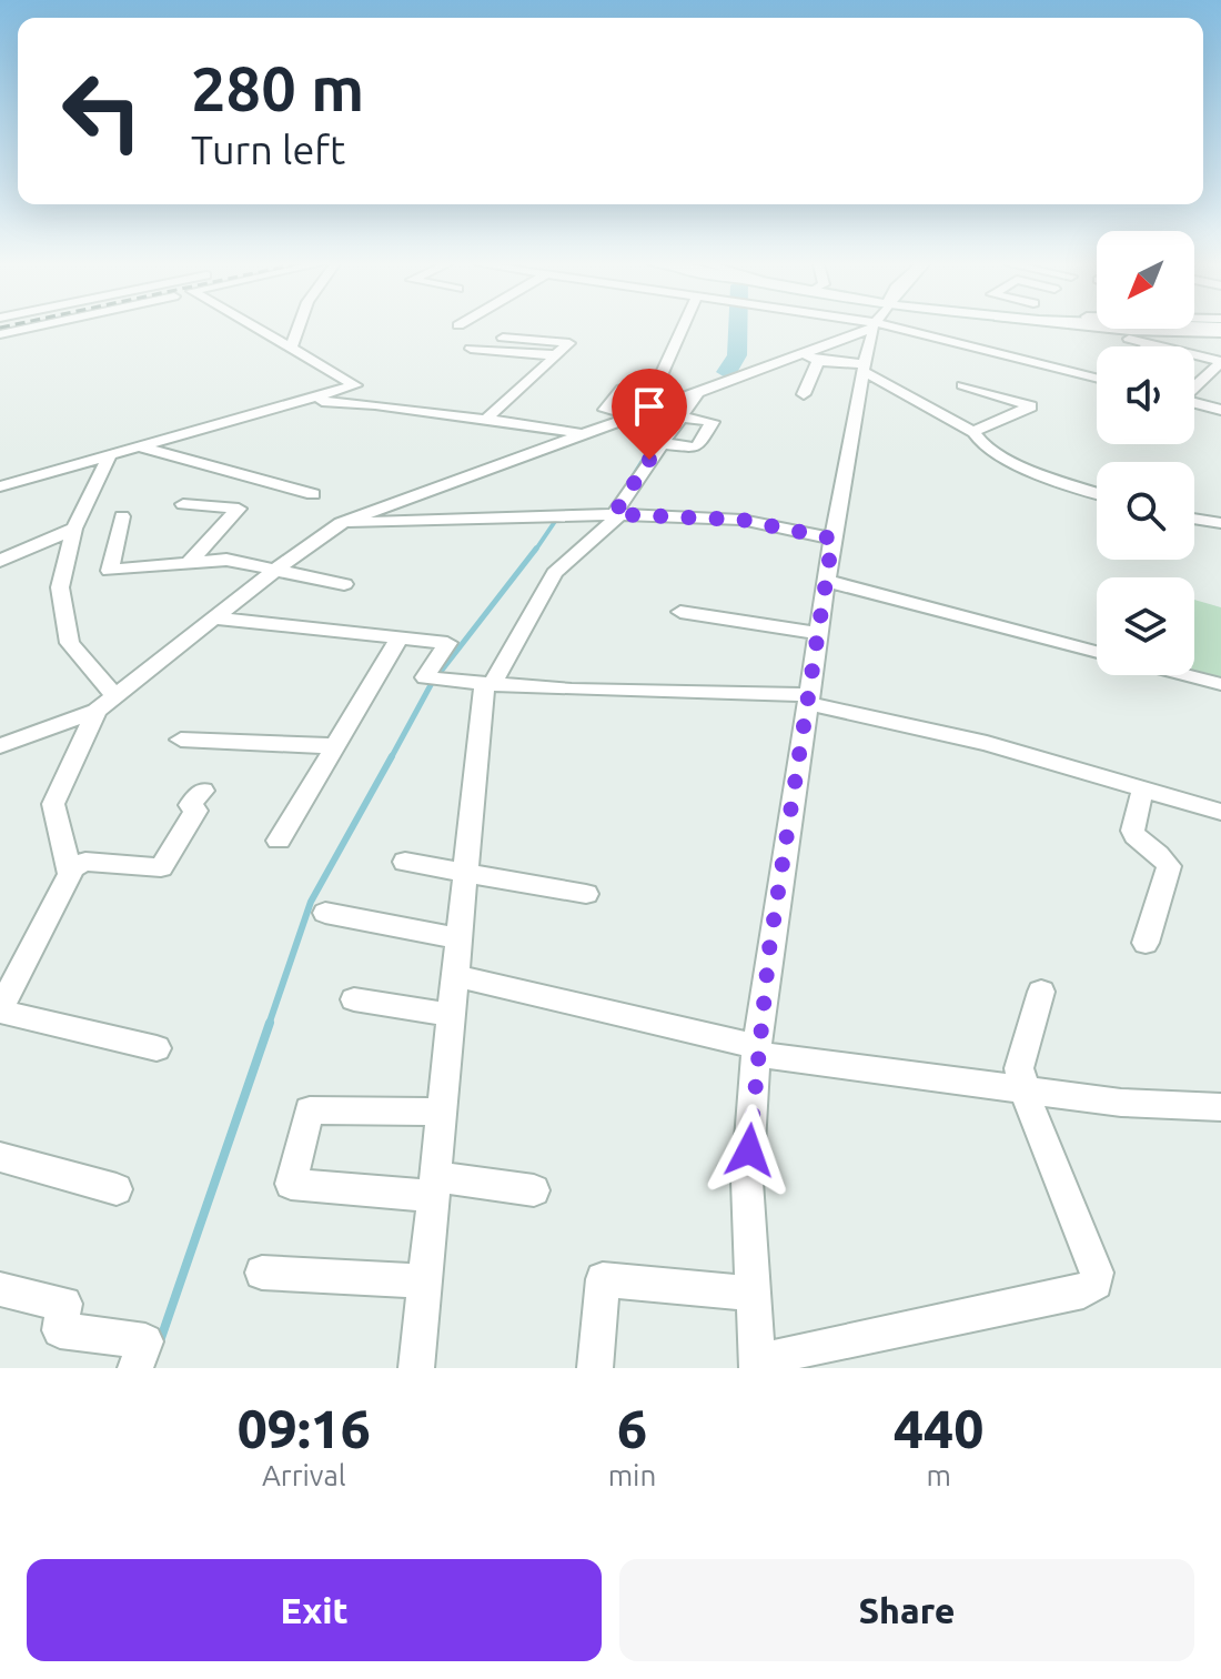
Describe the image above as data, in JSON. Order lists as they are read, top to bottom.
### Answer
{
  "north": "bottom left",
  "page": {
    "turn": ["280 m", "Turn left"],
    "eta": [
      "09:16",
      "Arrival",
      "6",
      "min",
      "440",
      "m"
    ],
    "buttons": ["Exit", "Share"]
  }
}
